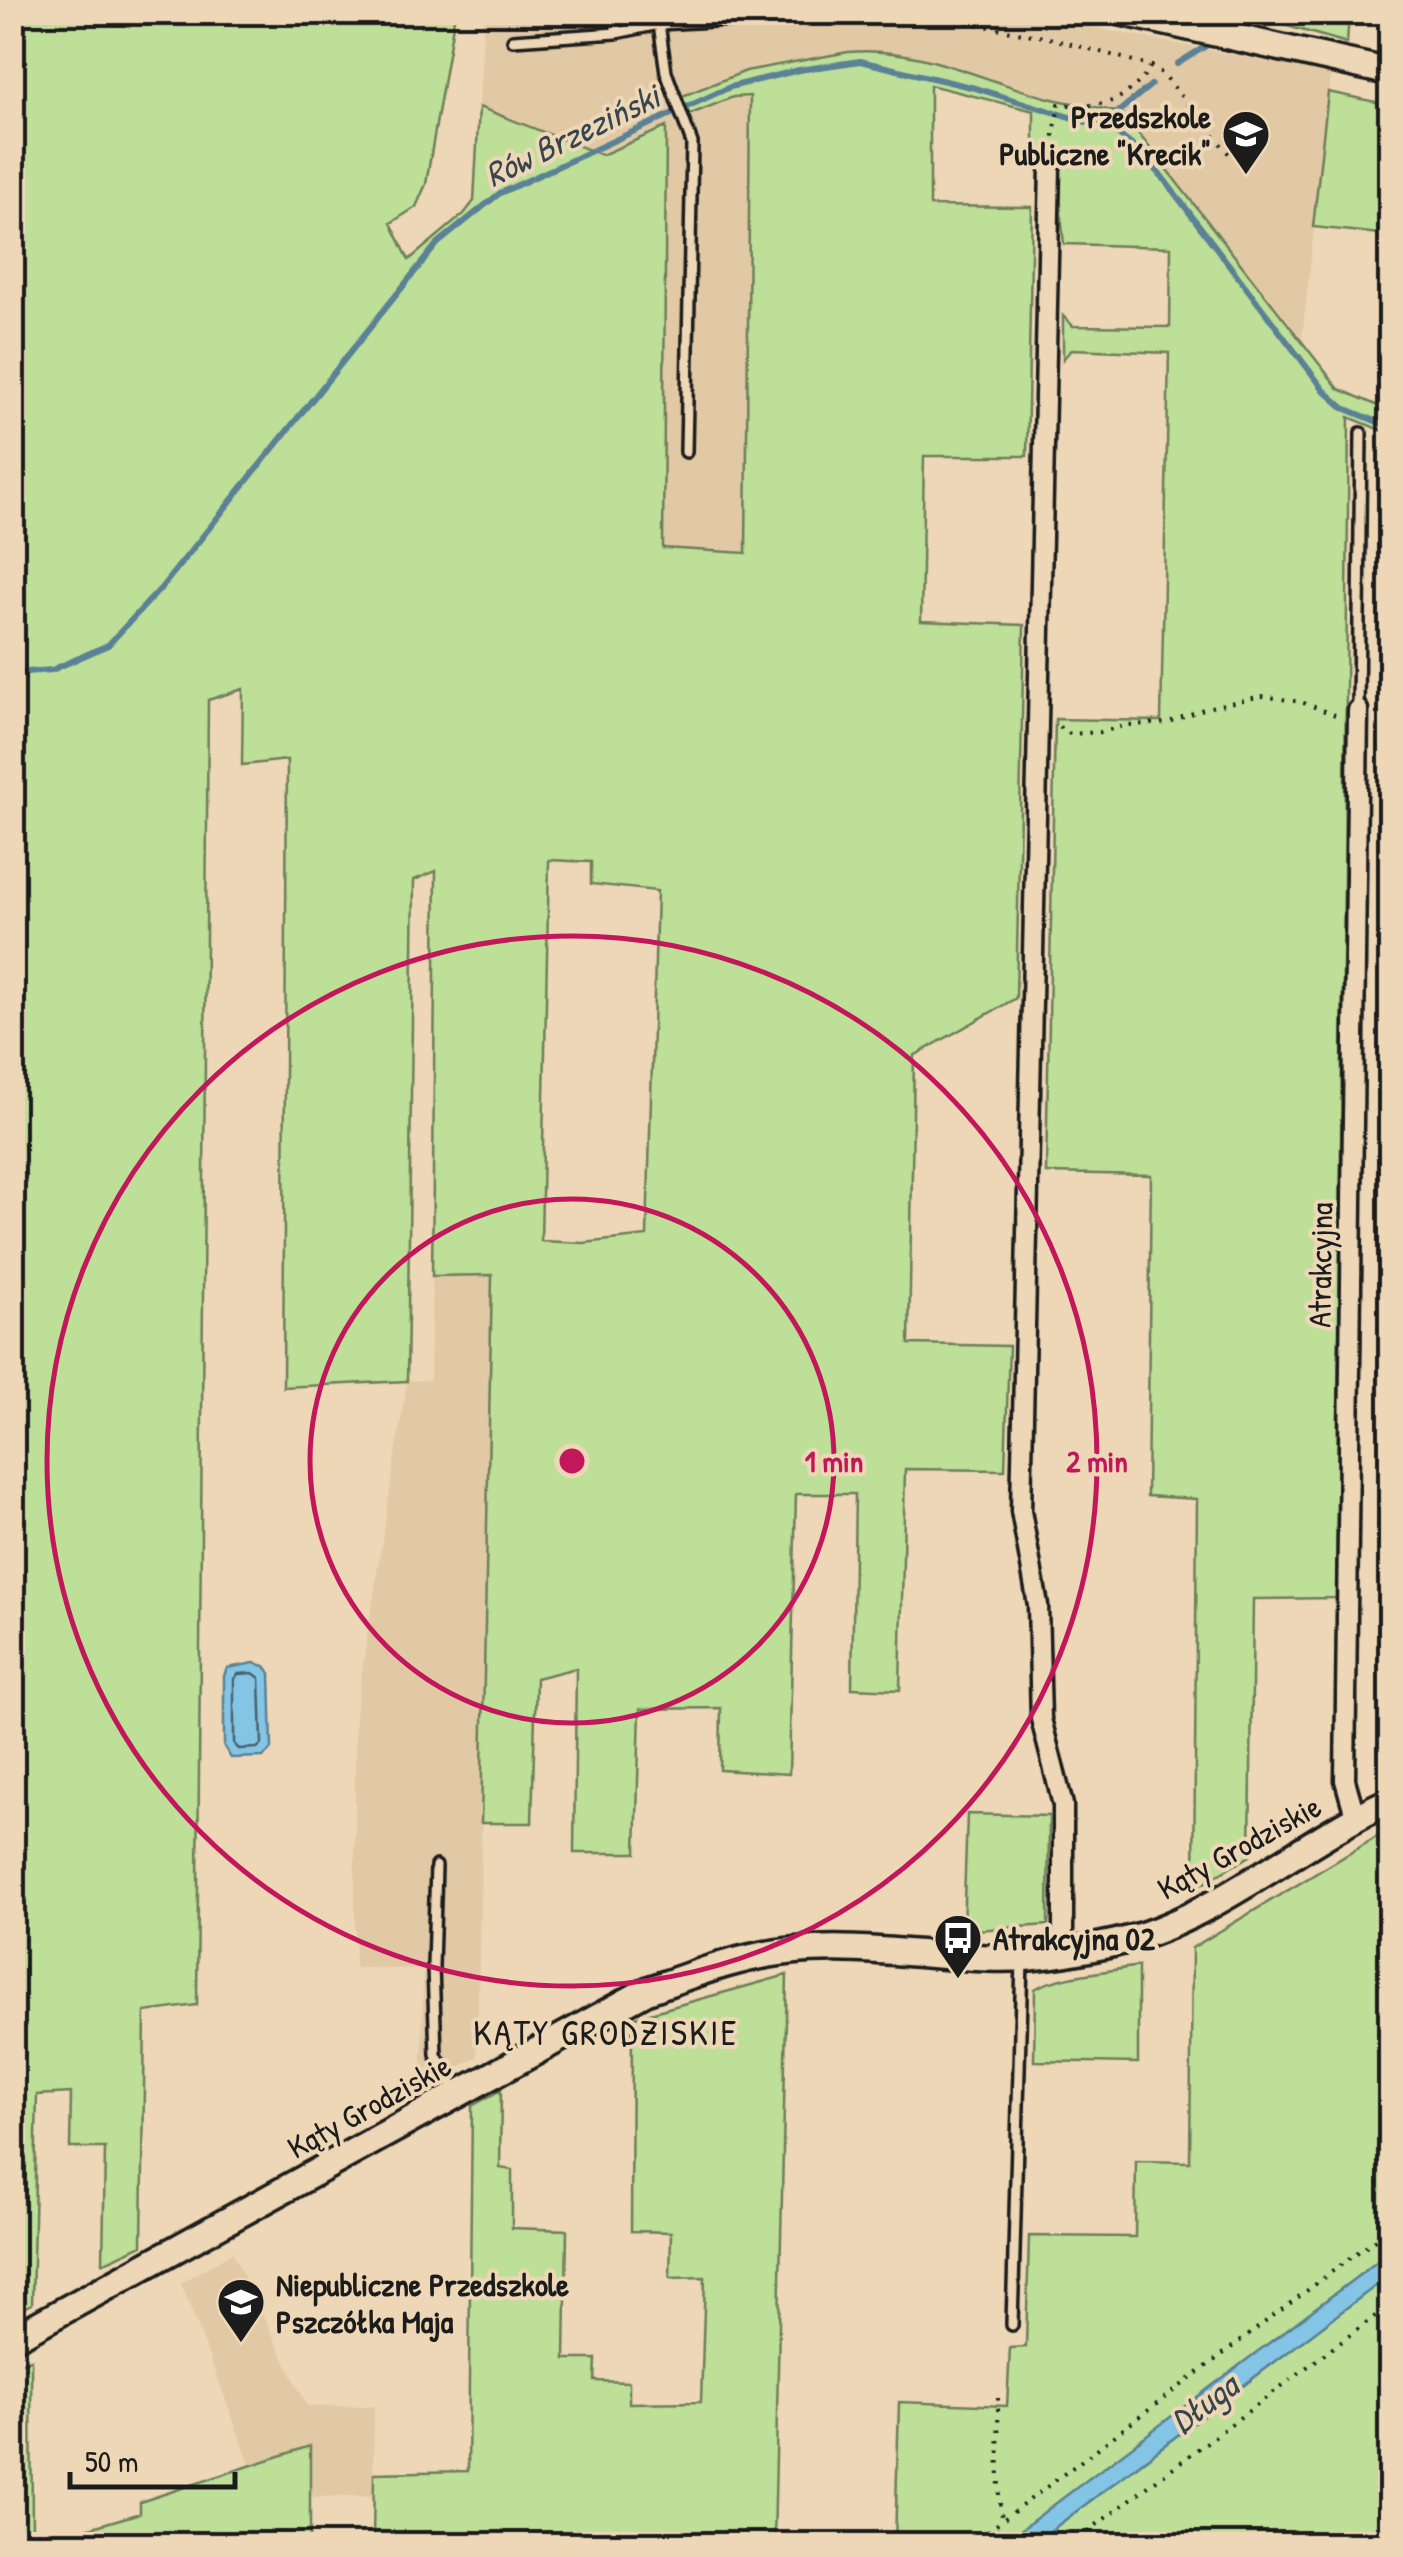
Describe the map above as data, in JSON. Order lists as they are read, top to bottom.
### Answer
{
  "streets": {
    "street": ["Atrakcyjna", "Kąty Grodziskie"]
  },
  "crossings": [
    ["Atrakcyjna", "Kąty Grodziskie"]
  ],
  "districts": ["KĄTY GRODZISKIE"],
  "water": ["Rów Brzeziński", "Długa"],
  "places": {
    "school or university": ["Przedszkole Publiczne \"Krecik\"", "Niepubliczne Przedszkole Pszczółka Maja"],
    "bus stop": ["Atrakcyjna 02"]
  },
  "scale_bar": "50 m",
  "rings": ["1 min", "2 min"]
}
